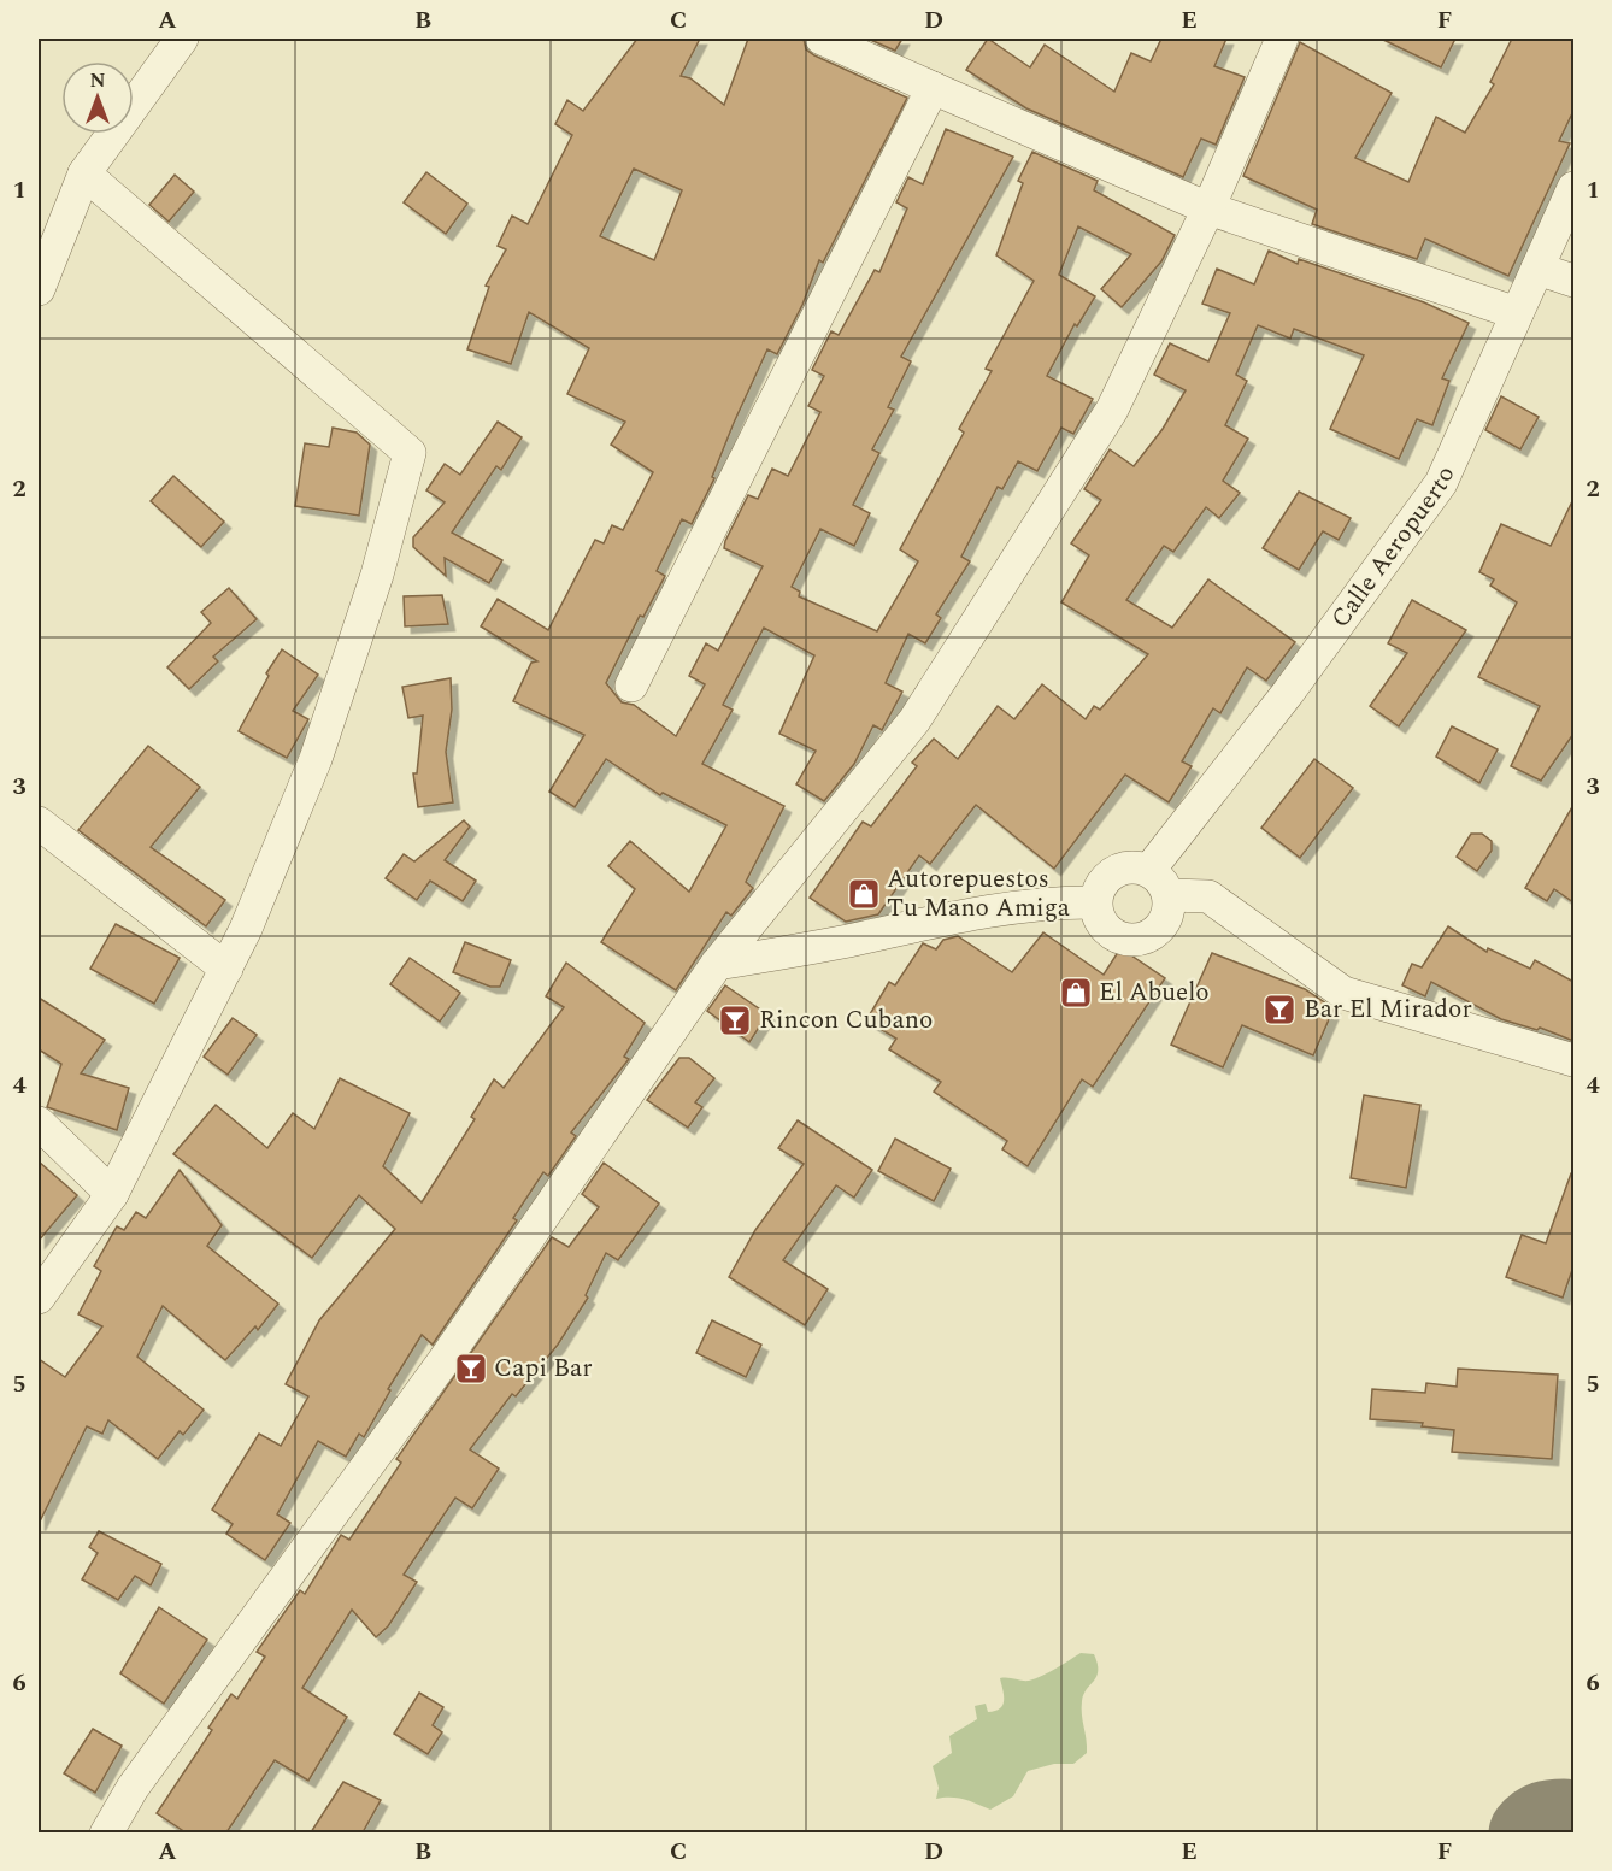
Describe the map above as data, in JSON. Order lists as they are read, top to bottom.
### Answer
{
  "streets": {
    "street": ["Calle Aeropuerto"]
  },
  "places": {
    "shop": ["Autorepuestos Tu Mano Amiga", "El Abuelo"],
    "bar": ["Bar El Mirador", "Rincon Cubano", "Capi Bar"]
  },
  "north": "top",
  "grid": {
    "columns": [
      "A",
      "B",
      "C",
      "D",
      "E",
      "F"
    ],
    "rows": [
      "1",
      "2",
      "3",
      "4",
      "5",
      "6"
    ]
  }
}
